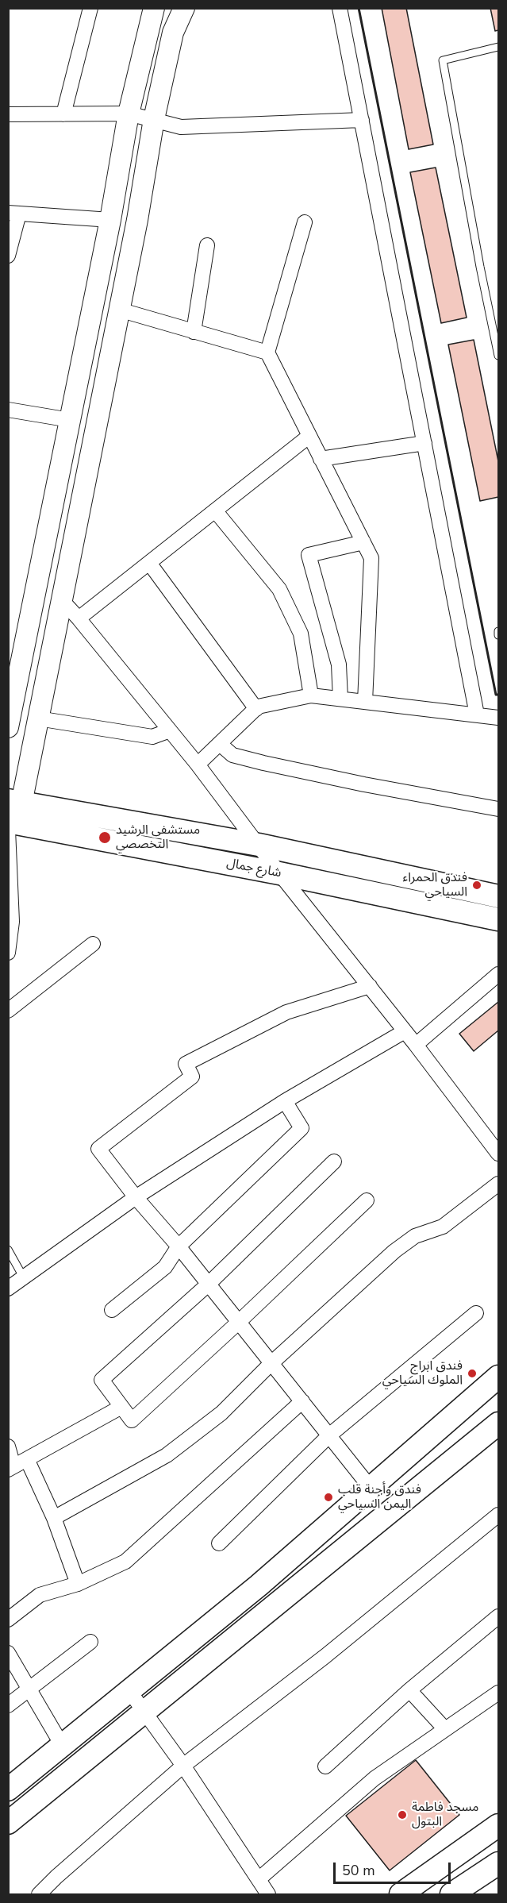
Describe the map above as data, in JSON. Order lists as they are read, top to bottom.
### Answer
{
  "streets": {
    "main road": ["شارع جمال"]
  },
  "places": [
    "مستشفى الرشيد التخصصي",
    "فندق الحمراء السياحي",
    "فندق ابراج الملوك السياحي",
    "فندق وأجنة قلب اليمن السياحي",
    "مسجد فاطمة البتول"
  ],
  "scale_bar": "50 m"
}
